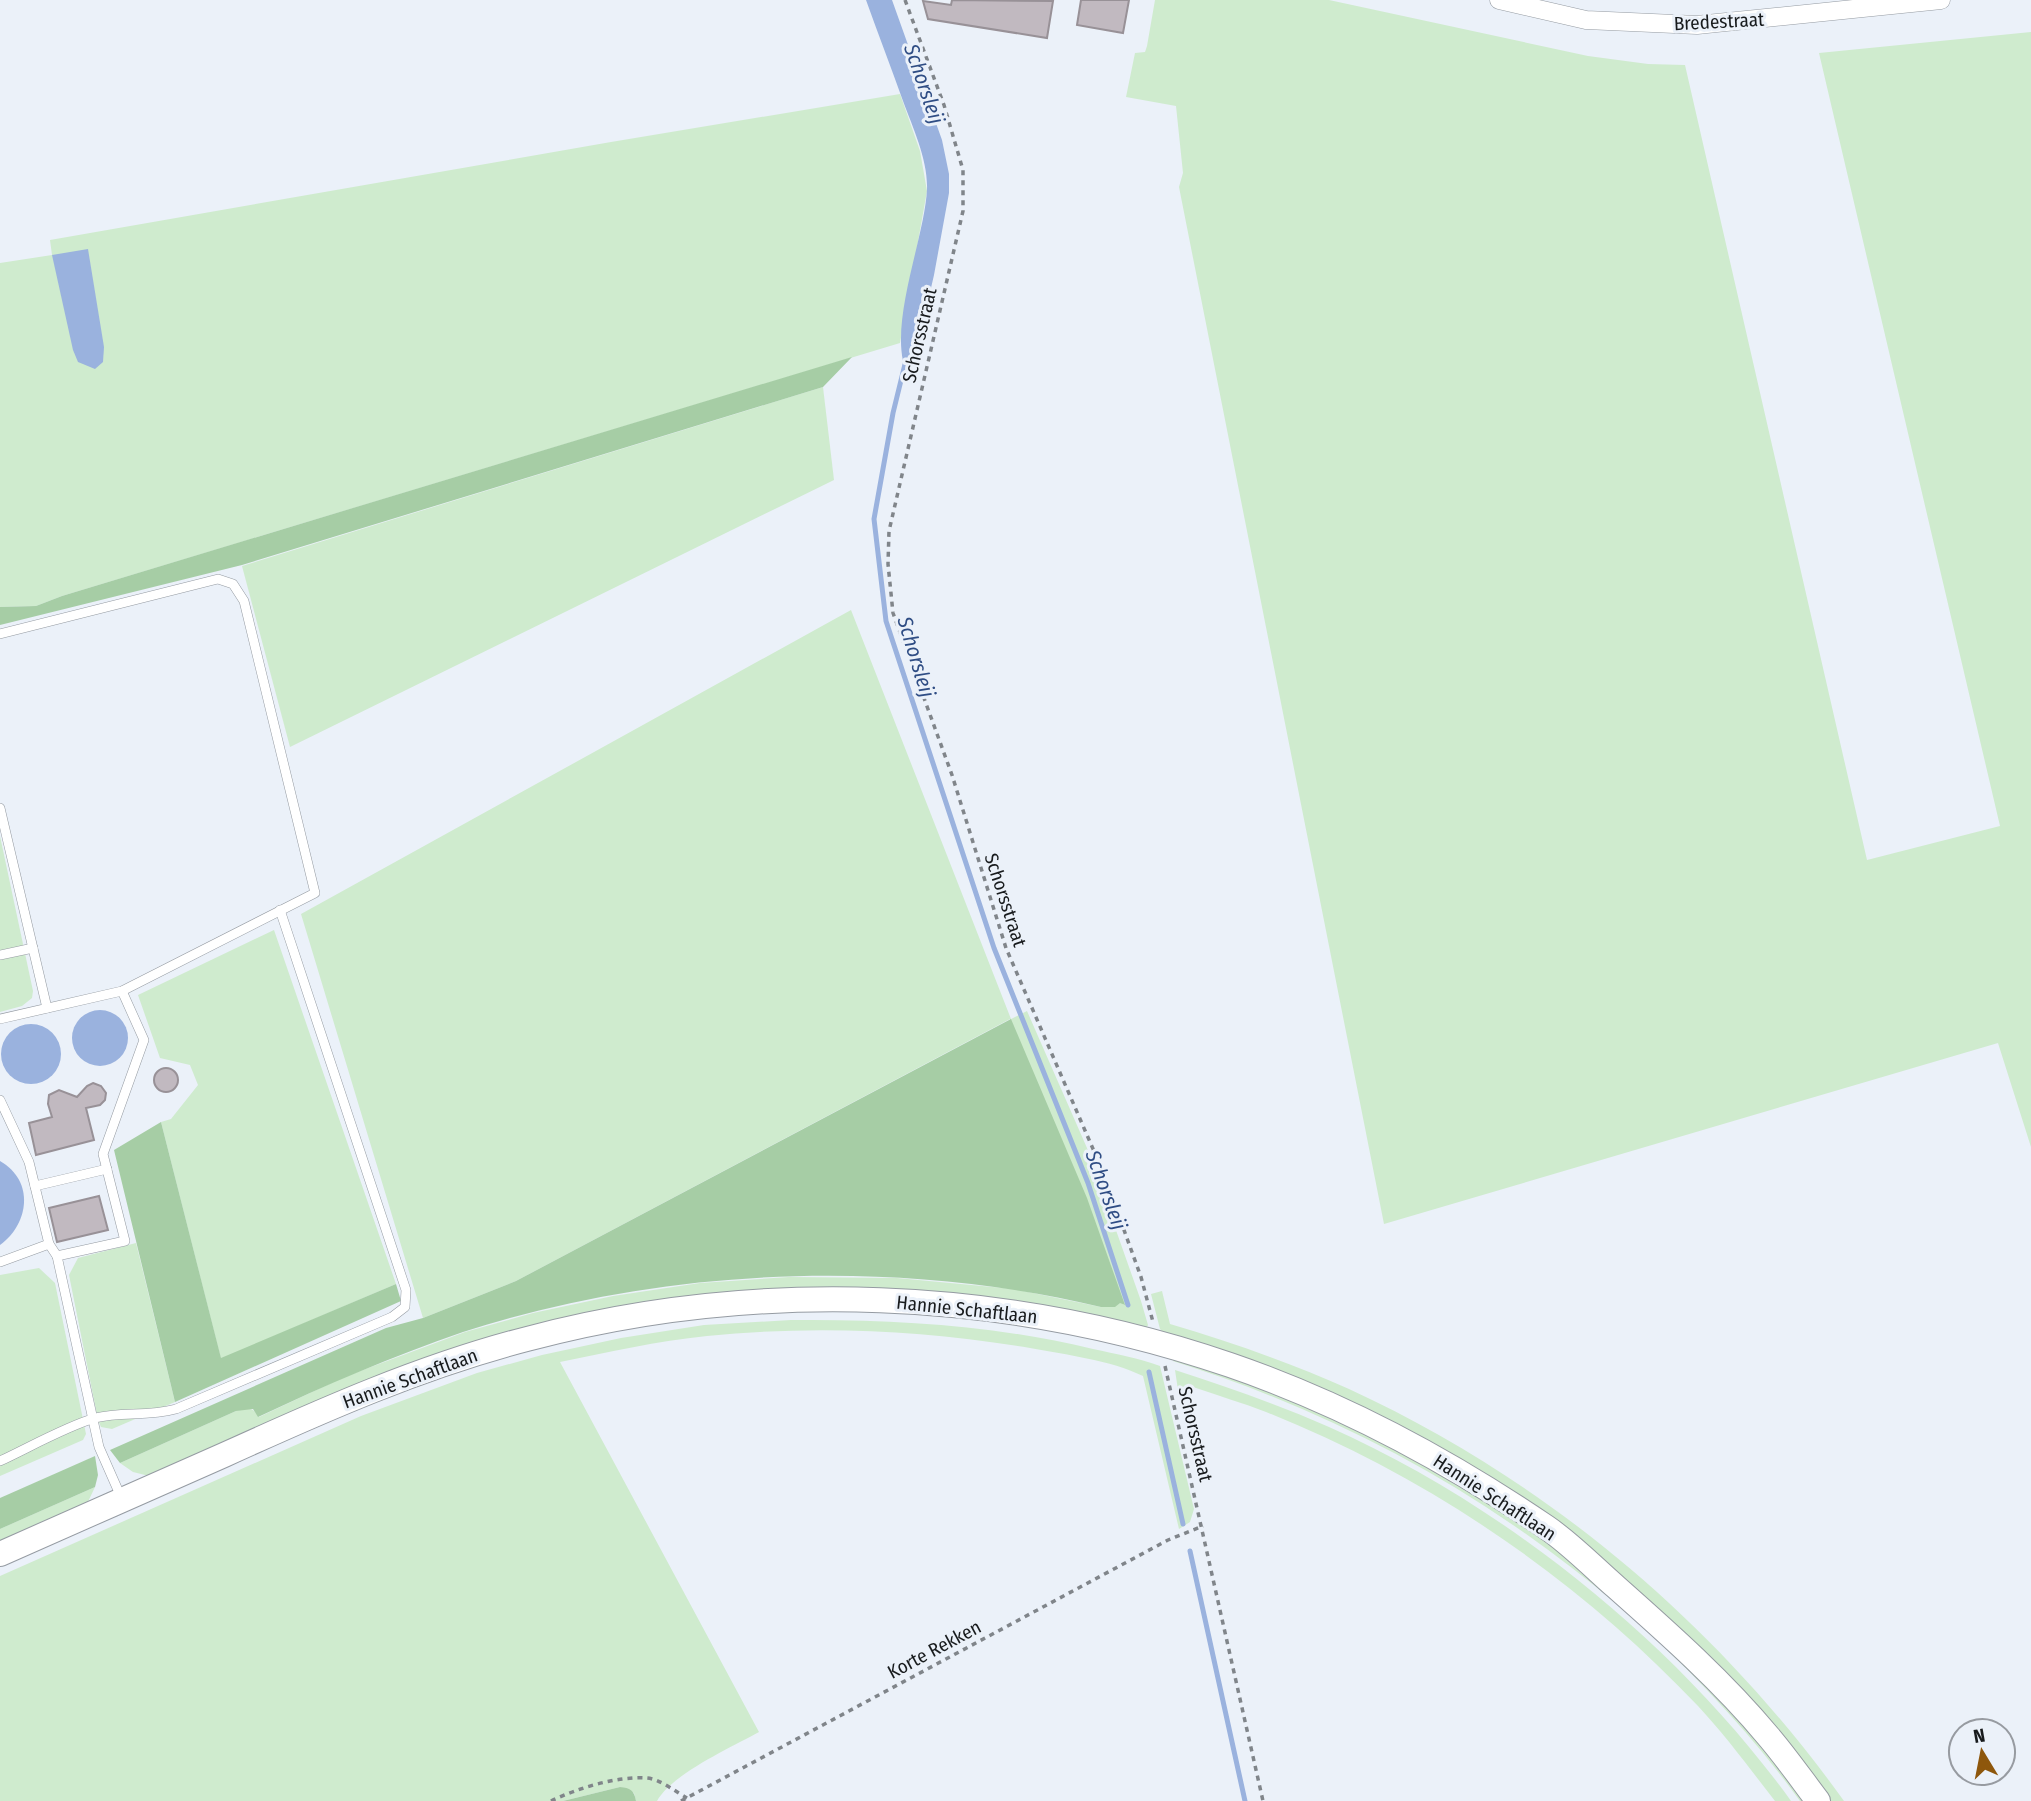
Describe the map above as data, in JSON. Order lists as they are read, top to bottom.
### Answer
{
  "streets": {
    "main road": ["Hannie Schaftlaan"],
    "street": ["Bredestraat"],
    "path": ["Schorsstraat", "Korte Rekken"]
  },
  "crossings": [
    ["Schorsstraat", "Hannie Schaftlaan"],
    ["Schorsstraat", "Korte Rekken"]
  ],
  "water": ["Schorsleij"],
  "north": "top"
}
